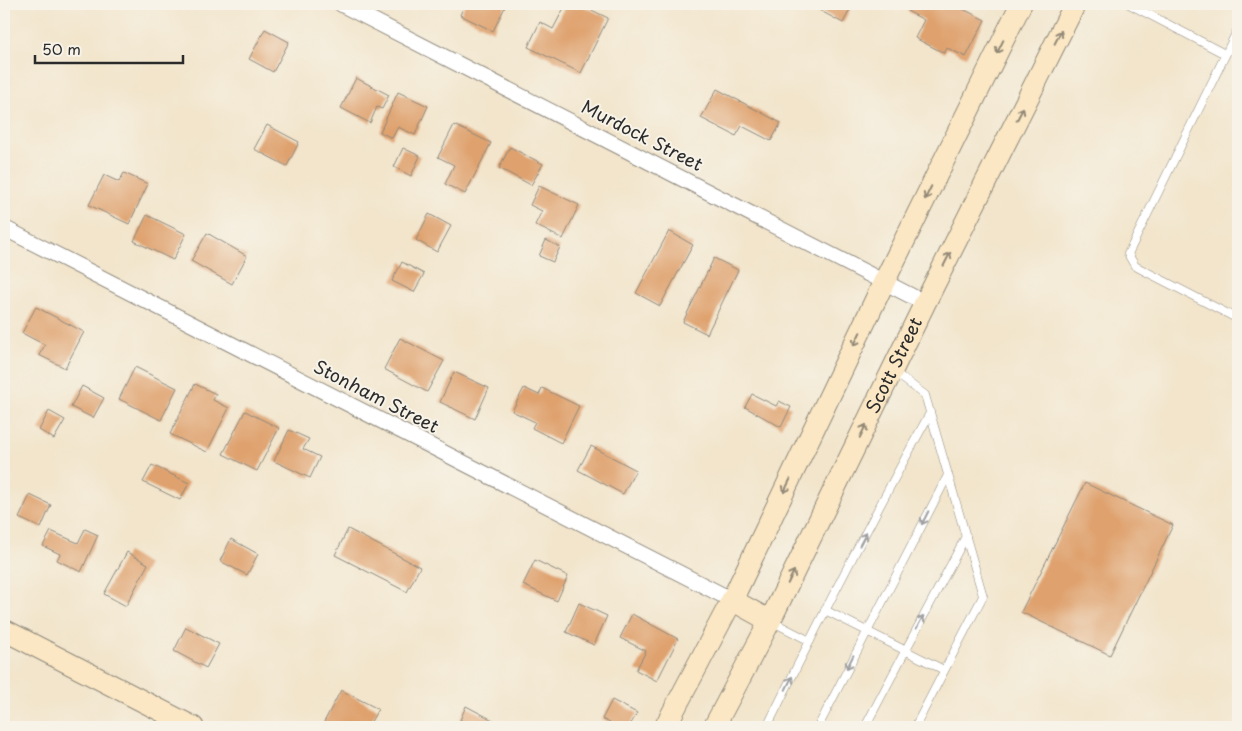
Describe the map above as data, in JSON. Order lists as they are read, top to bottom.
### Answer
{
  "streets": {
    "main road": ["Scott Street"],
    "street": ["Murdock Street", "Stonham Street"]
  },
  "crossings": [
    ["Murdock Street", "Scott Street"]
  ],
  "scale_bar": "50 m"
}
